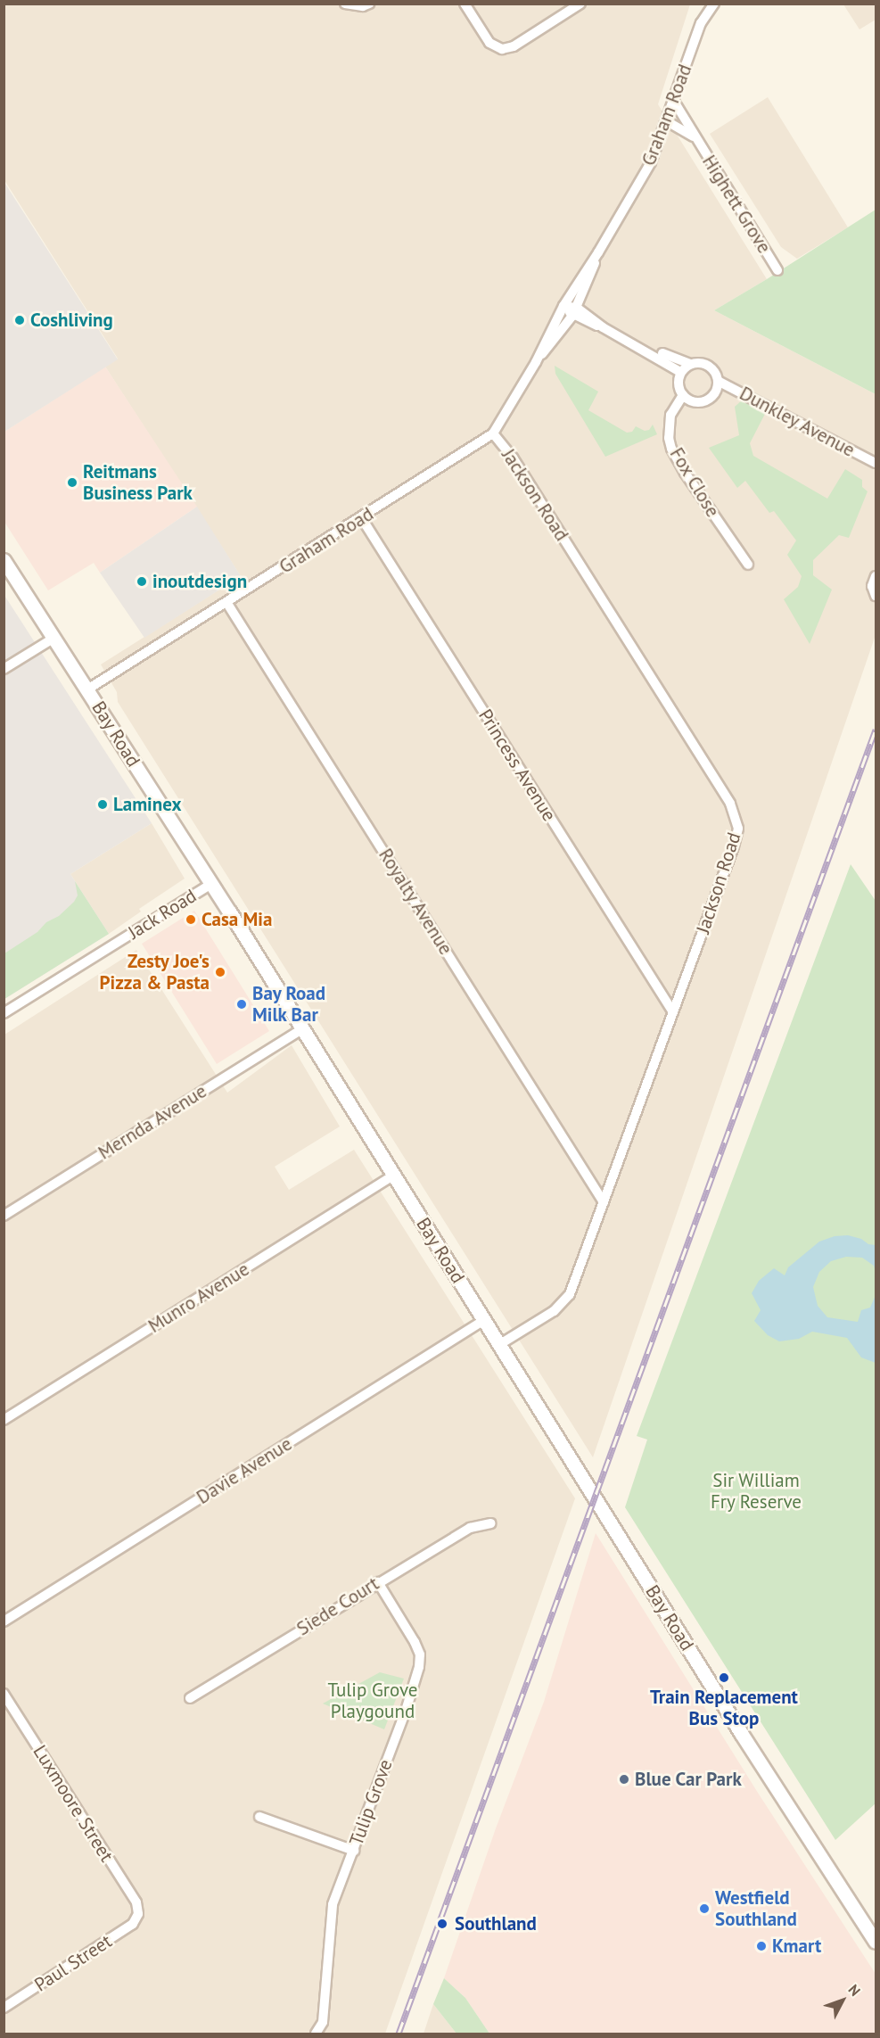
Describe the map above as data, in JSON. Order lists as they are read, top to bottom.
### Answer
{
  "streets": {
    "main road": ["Bay Road"],
    "street": [
      "Graham Road",
      "Highett Grove",
      "Dunkley Avenue",
      "Fox Close",
      "Jackson Road",
      "Princess Avenue",
      "Royalty Avenue",
      "Jack Road",
      "Mernda Avenue",
      "Munro Avenue",
      "Davie Avenue",
      "Siede Court",
      "Tulip Grove",
      "Luxmoore Street",
      "Paul Street"
    ]
  },
  "crossings": [
    ["Graham Road", "Highett Grove"],
    ["Graham Road", "Jackson Road"],
    ["Graham Road", "Bay Road"],
    ["Graham Road", "Princess Avenue"],
    ["Graham Road", "Royalty Avenue"],
    ["Dunkley Avenue", "Fox Close"],
    ["Jackson Road", "Bay Road"],
    ["Jackson Road", "Princess Avenue"],
    ["Jackson Road", "Royalty Avenue"],
    ["Bay Road", "Jack Road"],
    ["Bay Road", "Mernda Avenue"],
    ["Bay Road", "Munro Avenue"],
    ["Bay Road", "Davie Avenue"],
    ["Siede Court", "Tulip Grove"],
    ["Luxmoore Street", "Paul Street"]
  ],
  "parks": ["Sir William Fry Reserve", "Tulip Grove Playgound"],
  "places": [
    "Coshliving",
    "Reitmans Business Park",
    "inoutdesign",
    "Laminex",
    "Casa Mia",
    "Zesty Joe's Pizza & Pasta",
    "Bay Road Milk Bar",
    "Train Replacement Bus Stop",
    "Blue Car Park",
    "Westfield Southland",
    "Southland",
    "Kmart"
  ],
  "north": "top right"
}
